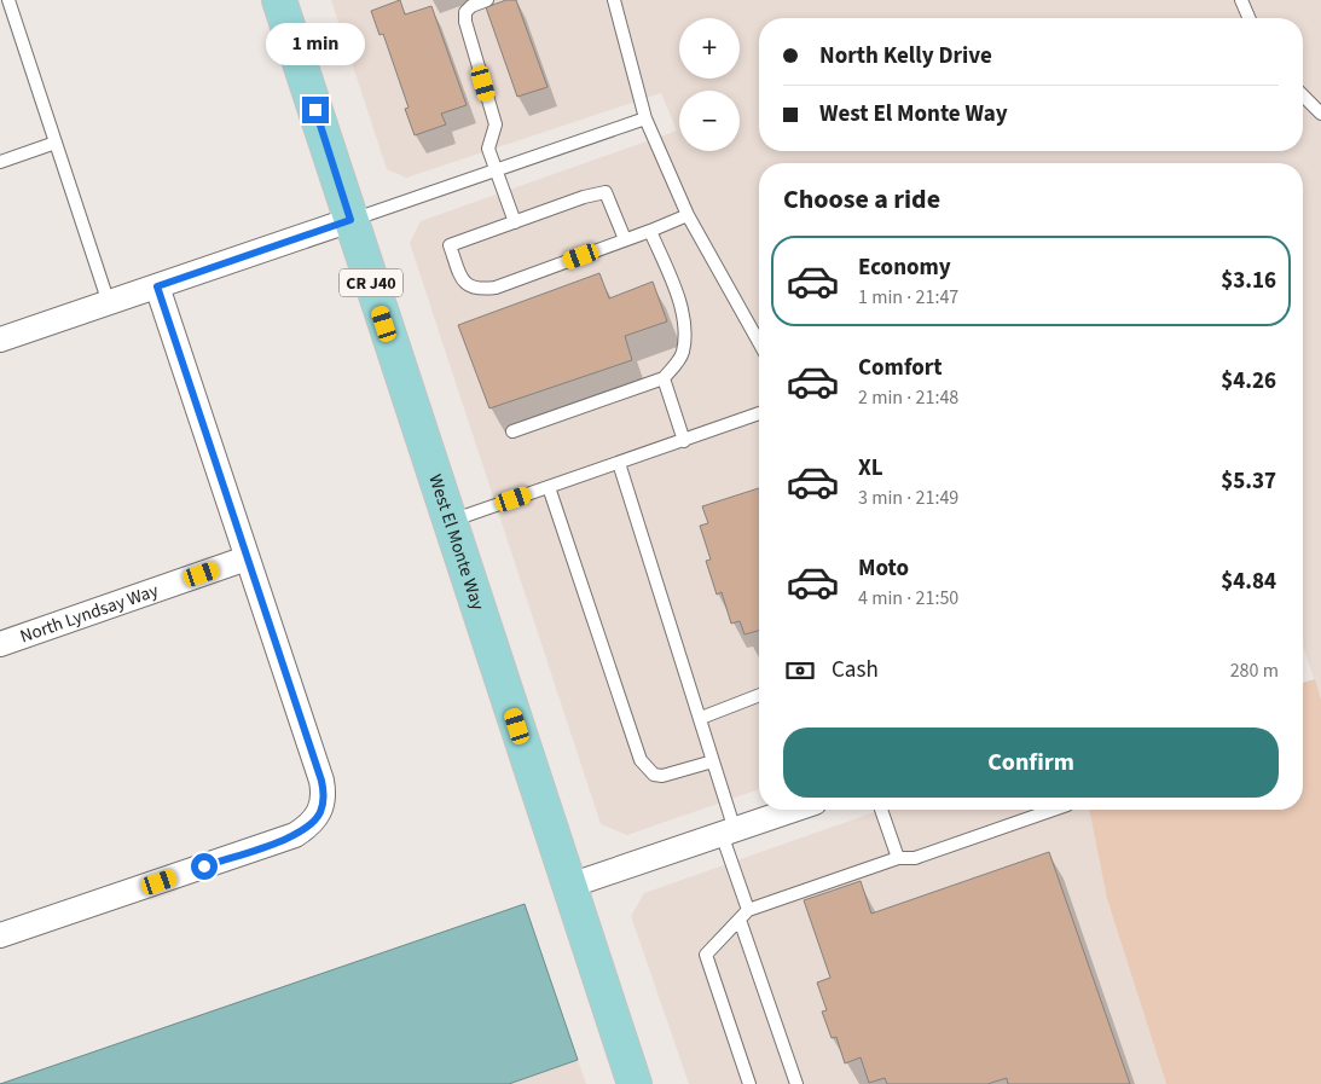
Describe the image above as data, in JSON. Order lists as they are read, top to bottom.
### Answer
{
  "streets": {
    "main road": ["CR J40", "West El Monte Way"],
    "street": ["North Lyndsay Way"]
  },
  "page": {
    "map_buttons": ["+", "−"],
    "banner": ["North Kelly Drive", "West El Monte Way"],
    "bubble": "1 min",
    "heading": "Choose a ride",
    "list": [
      {
        "name": "Economy",
        "note": "1 min · 21:47",
        "value": "$3.16"
      },
      {
        "name": "Comfort",
        "note": "2 min · 21:48",
        "value": "$4.26"
      },
      {
        "name": "XL",
        "note": "3 min · 21:49",
        "value": "$5.37"
      },
      {
        "name": "Moto",
        "note": "4 min · 21:50",
        "value": "$4.84"
      }
    ],
    "pay": ["Cash", "280 m"],
    "buttons": "Confirm"
  }
}
